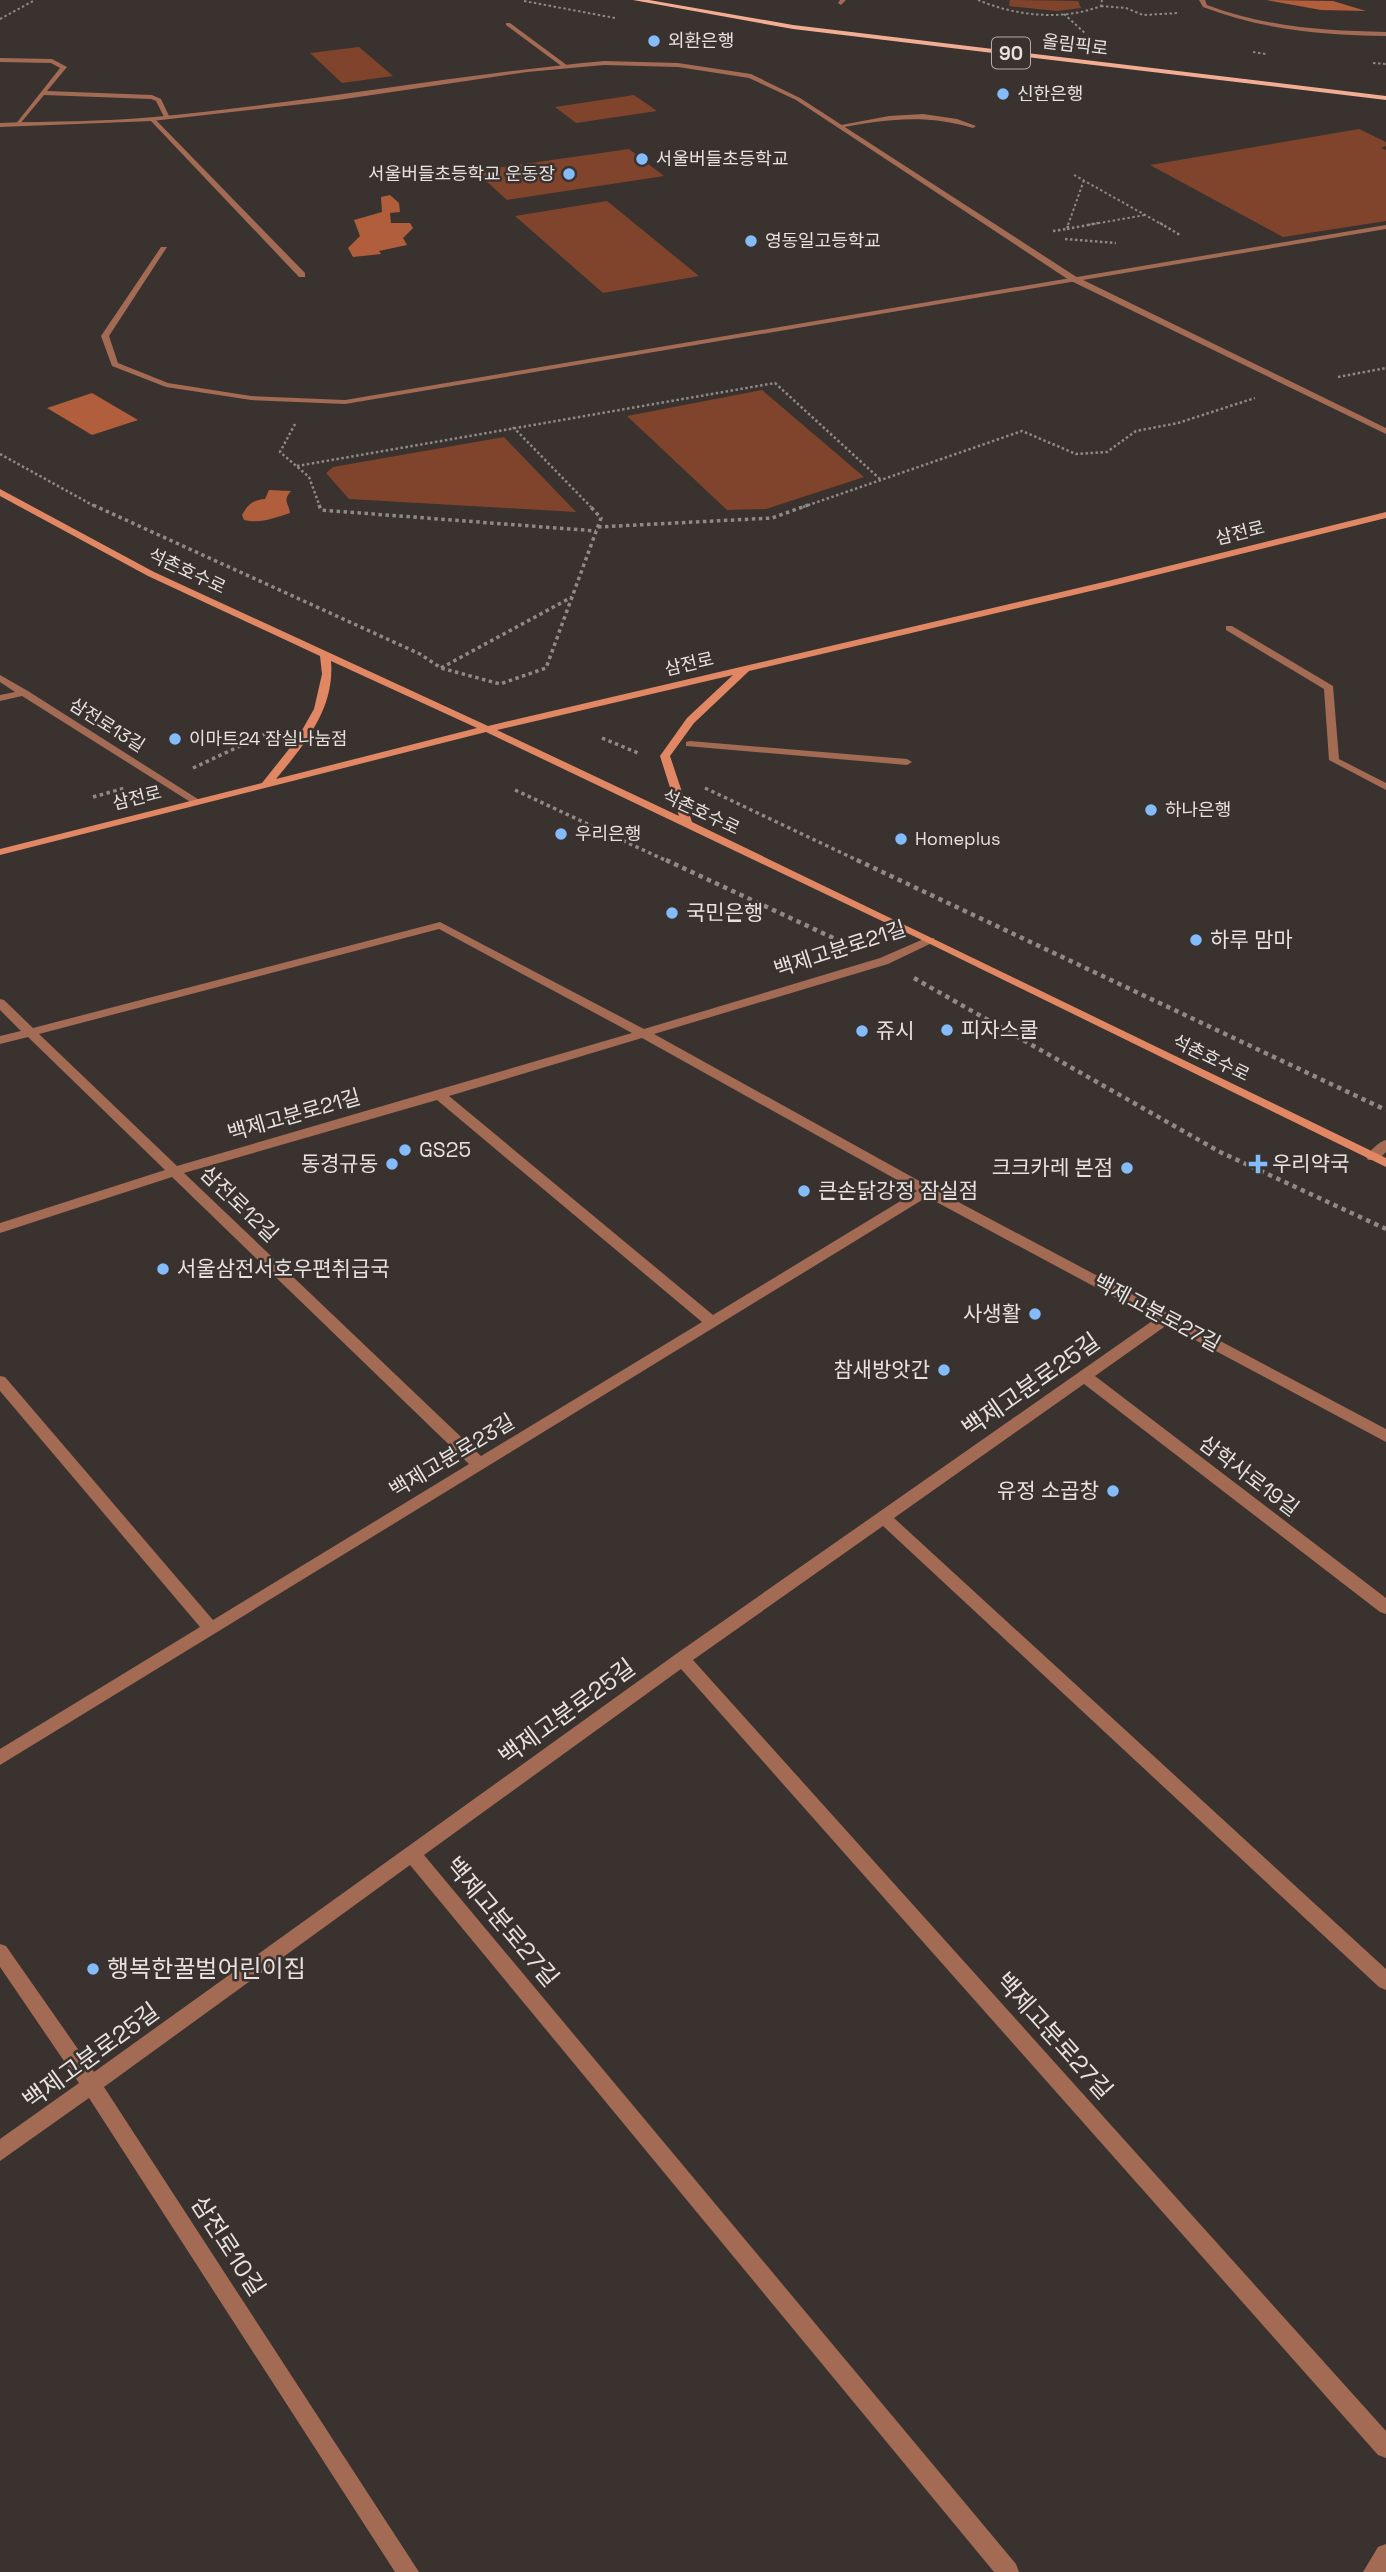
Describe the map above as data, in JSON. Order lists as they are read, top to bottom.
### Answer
{
  "streets": {
    "main road": [
      "올림픽로",
      "90",
      "삼전로",
      "석촌호수로"
    ],
    "street": [
      "삼전로13길",
      "백제고분로21길",
      "삼전로12길",
      "백제고분로27길",
      "백제고분로25길",
      "백제고분로23길",
      "삼학사로19길",
      "삼전로10길"
    ]
  },
  "crossings": [
    ["삼전로", "석촌호수로"],
    ["삼전로", "삼전로13길"],
    ["석촌호수로", "백제고분로21길"],
    ["백제고분로21길", "삼전로12길"],
    ["삼전로12길", "백제고분로23길"],
    ["백제고분로27길", "백제고분로25길"],
    ["백제고분로27길", "백제고분로23길"],
    ["백제고분로25길", "삼학사로19길"],
    ["백제고분로25길", "삼전로10길"]
  ],
  "places": {
    "other": [
      "외환은행",
      "신한은행",
      "서울버들초등학교",
      "서울버들초등학교 운동장",
      "영동일고등학교",
      "이마트24 잠실나눔점",
      "하나은행",
      "우리은행",
      "Homeplus",
      "국민은행",
      "하루 맘마",
      "피자스쿨",
      "쥬시",
      "GS25",
      "동경규동",
      "크크카레 본점",
      "큰손닭강정 잠실점",
      "서울삼전서호우편취급국",
      "사생활",
      "참새방앗간",
      "유정 소곱창",
      "행복한꿀벌어린이집"
    ],
    "health": ["우리약국"]
  }
}
